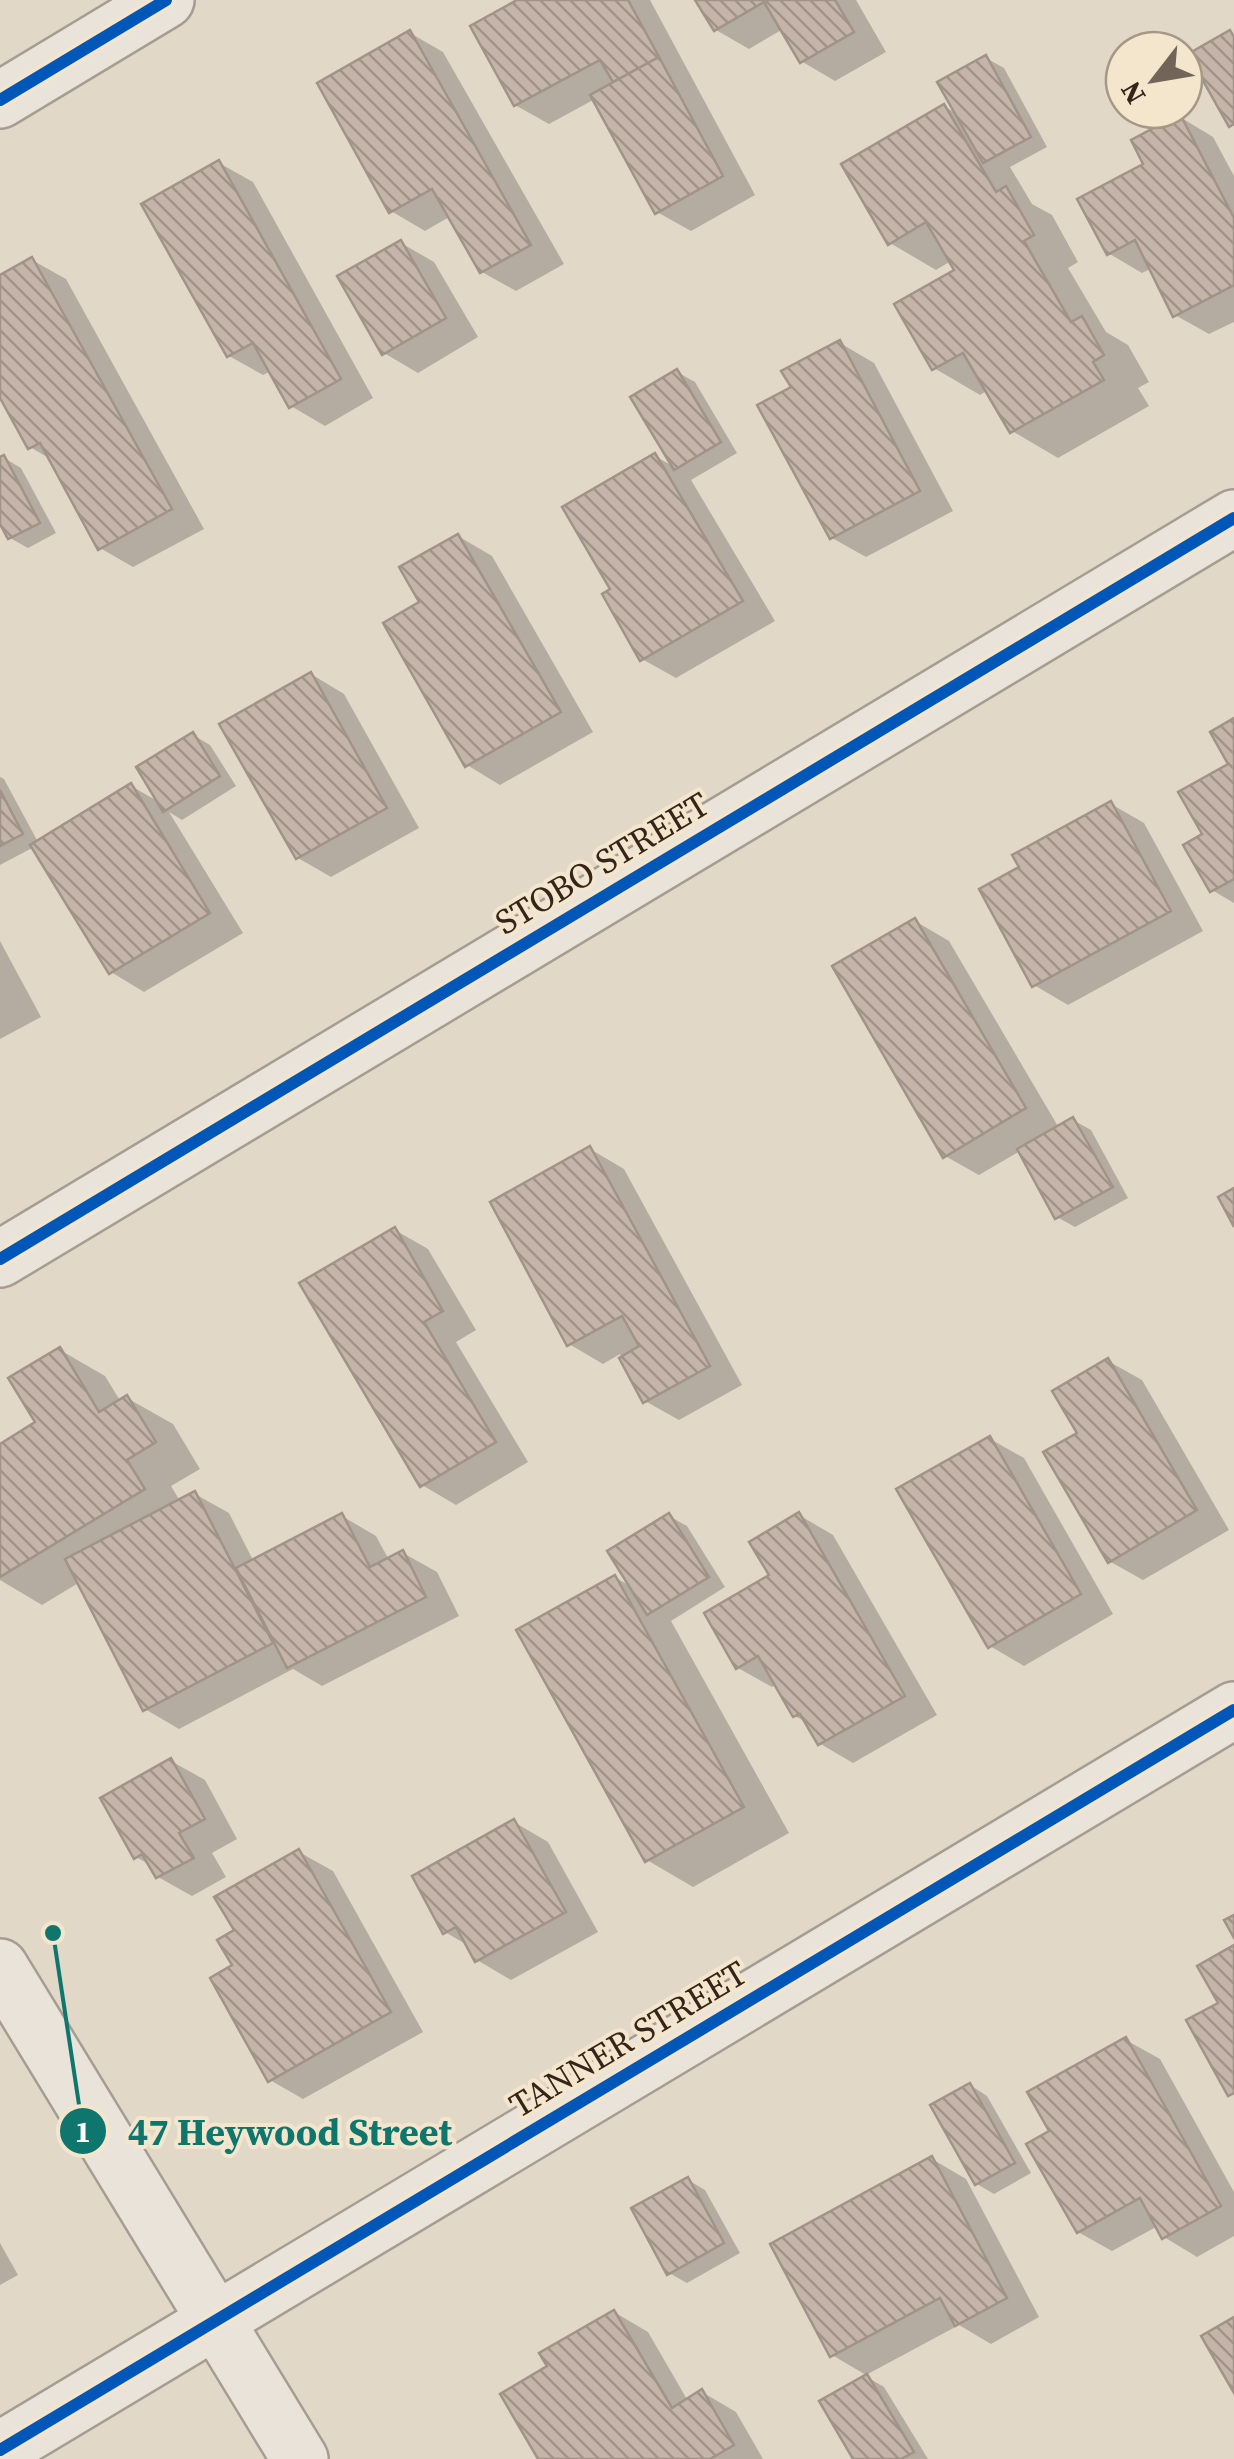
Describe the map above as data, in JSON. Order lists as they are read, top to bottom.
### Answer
{
  "streets": {
    "street": ["STOBO STREET", "TANNER STREET"]
  },
  "places": ["47 Heywood Street"],
  "north": "bottom left"
}
